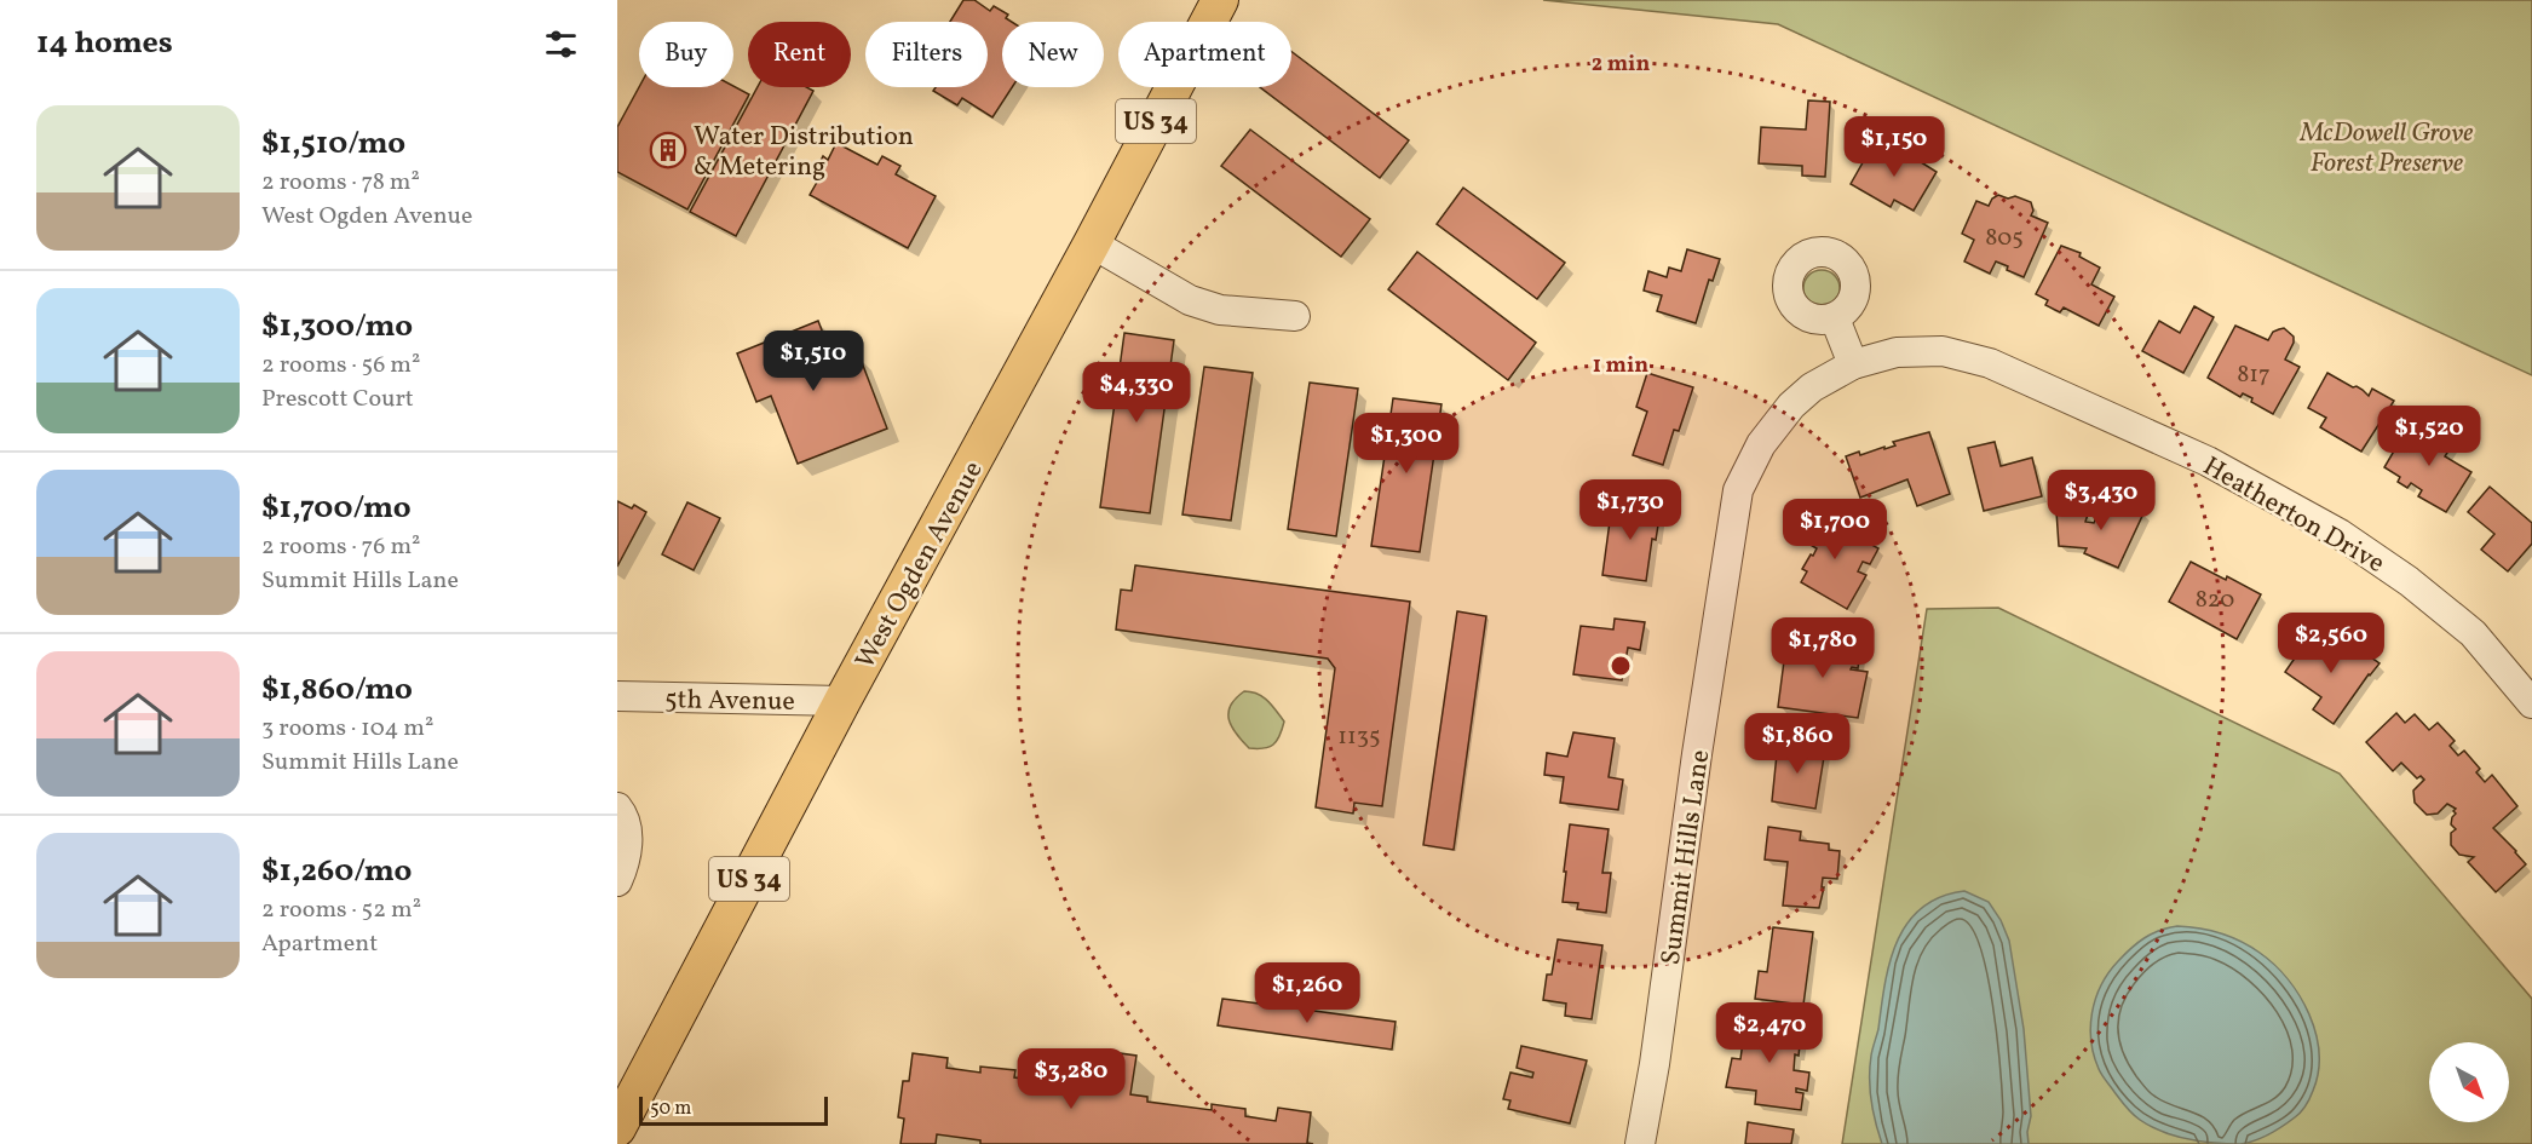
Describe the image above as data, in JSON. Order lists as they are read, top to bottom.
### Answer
{
  "streets": {
    "main road": ["US 34", "West Ogden Avenue"],
    "street": ["Heatherton Drive", "5th Avenue", "Summit Hills Lane"]
  },
  "crossings": [
    ["Heatherton Drive", "Summit Hills Lane"],
    ["West Ogden Avenue", "5th Avenue"]
  ],
  "parks": ["McDowell Grove Forest Preserve"],
  "places": {
    "building": ["Water Distribution & Metering"]
  },
  "house_numbers": [
    "805",
    "817",
    "820",
    "1135"
  ],
  "scale_bar": "50 m",
  "north": "bottom right",
  "page": {
    "heading": "14 homes",
    "chip": [
      "Buy",
      "Rent",
      "Filters",
      "New",
      "Apartment"
    ],
    "list": [
      {
        "name": "$1,510/mo",
        "note": "2 rooms · 78 m² · West Ogden Avenue"
      },
      {
        "name": "$1,300/mo",
        "note": "2 rooms · 56 m² · Prescott Court"
      },
      {
        "name": "$1,700/mo",
        "note": "2 rooms · 76 m² · Summit Hills Lane"
      },
      {
        "name": "$1,860/mo",
        "note": "3 rooms · 104 m² · Summit Hills Lane"
      },
      {
        "name": "$1,260/mo",
        "note": "2 rooms · 52 m² · Apartment"
      }
    ],
    "price": [
      "$1,150",
      "$1,510",
      "$4,330",
      "$1,520",
      "$1,300",
      "$3,430",
      "$1,730",
      "$1,700",
      "$2,560",
      "$1,780",
      "$1,860",
      "$1,260",
      "$2,470",
      "$3,280"
    ],
    "scale": "50 m"
  },
  "rings": ["2 min", "1 min"]
}
